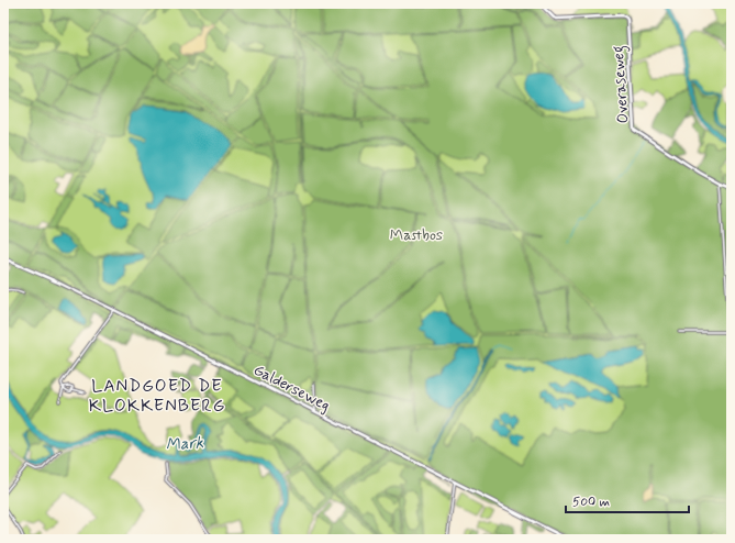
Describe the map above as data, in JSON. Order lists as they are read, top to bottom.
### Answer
{
  "streets": {
    "street": ["Overaseweg", "Galderseweg"]
  },
  "districts": ["LANDGOED DE KLOKKENBERG"],
  "water": ["Mark"],
  "parks": ["Mastbos"],
  "scale_bar": "500 m"
}
